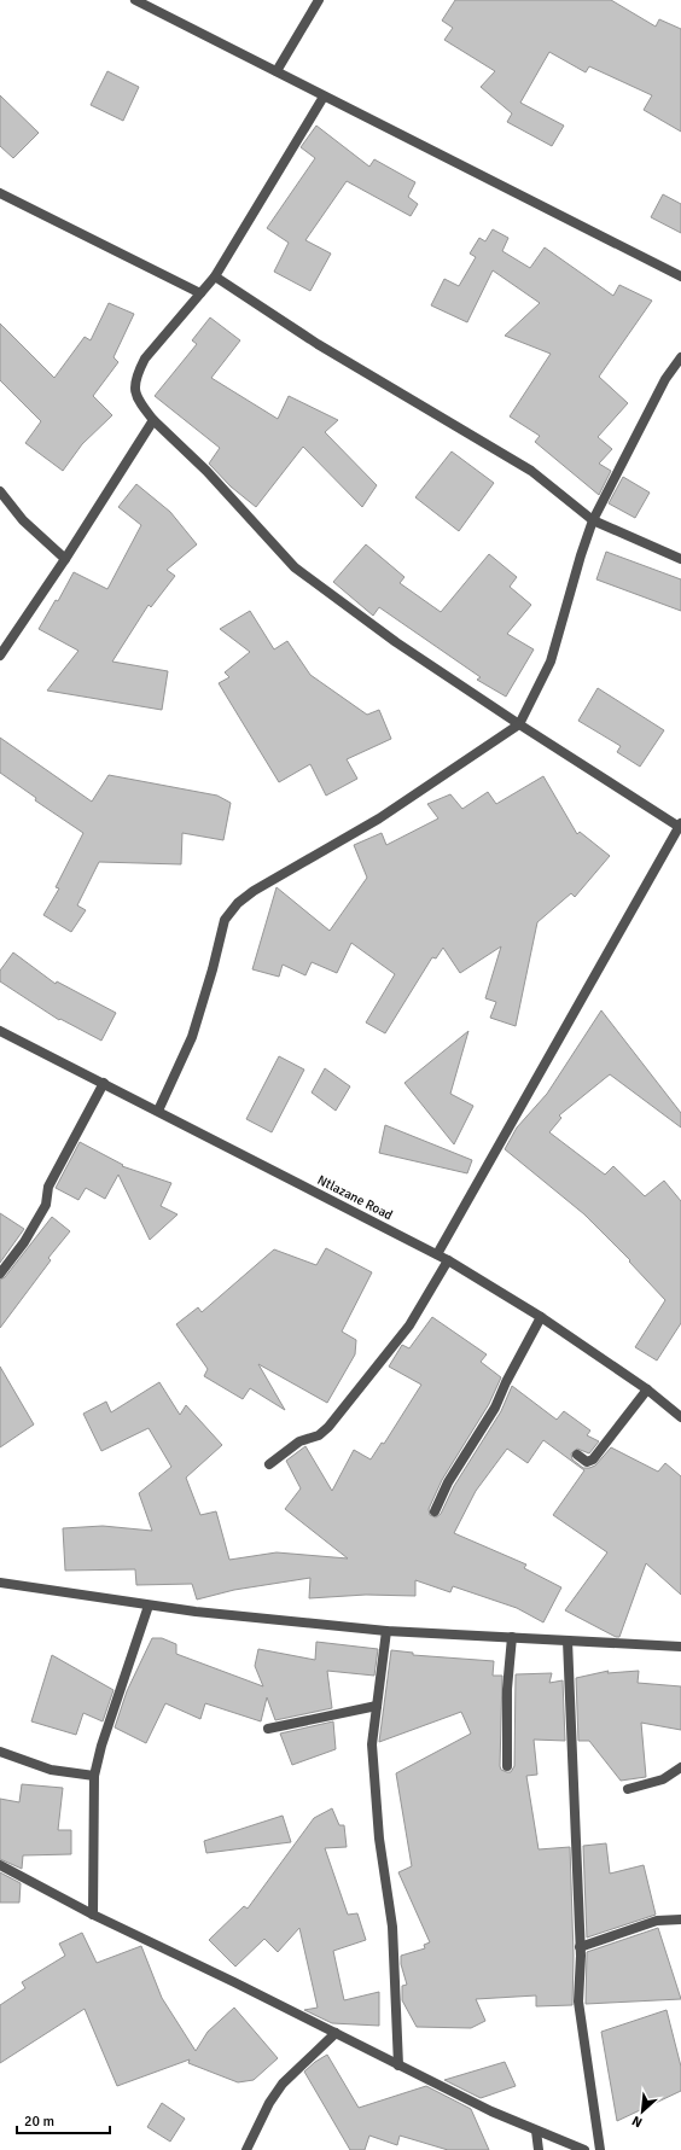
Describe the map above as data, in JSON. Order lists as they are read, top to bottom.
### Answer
{
  "streets": {
    "street": ["Ntlazane Road"]
  },
  "scale_bar": "20 m",
  "north": "bottom left"
}
